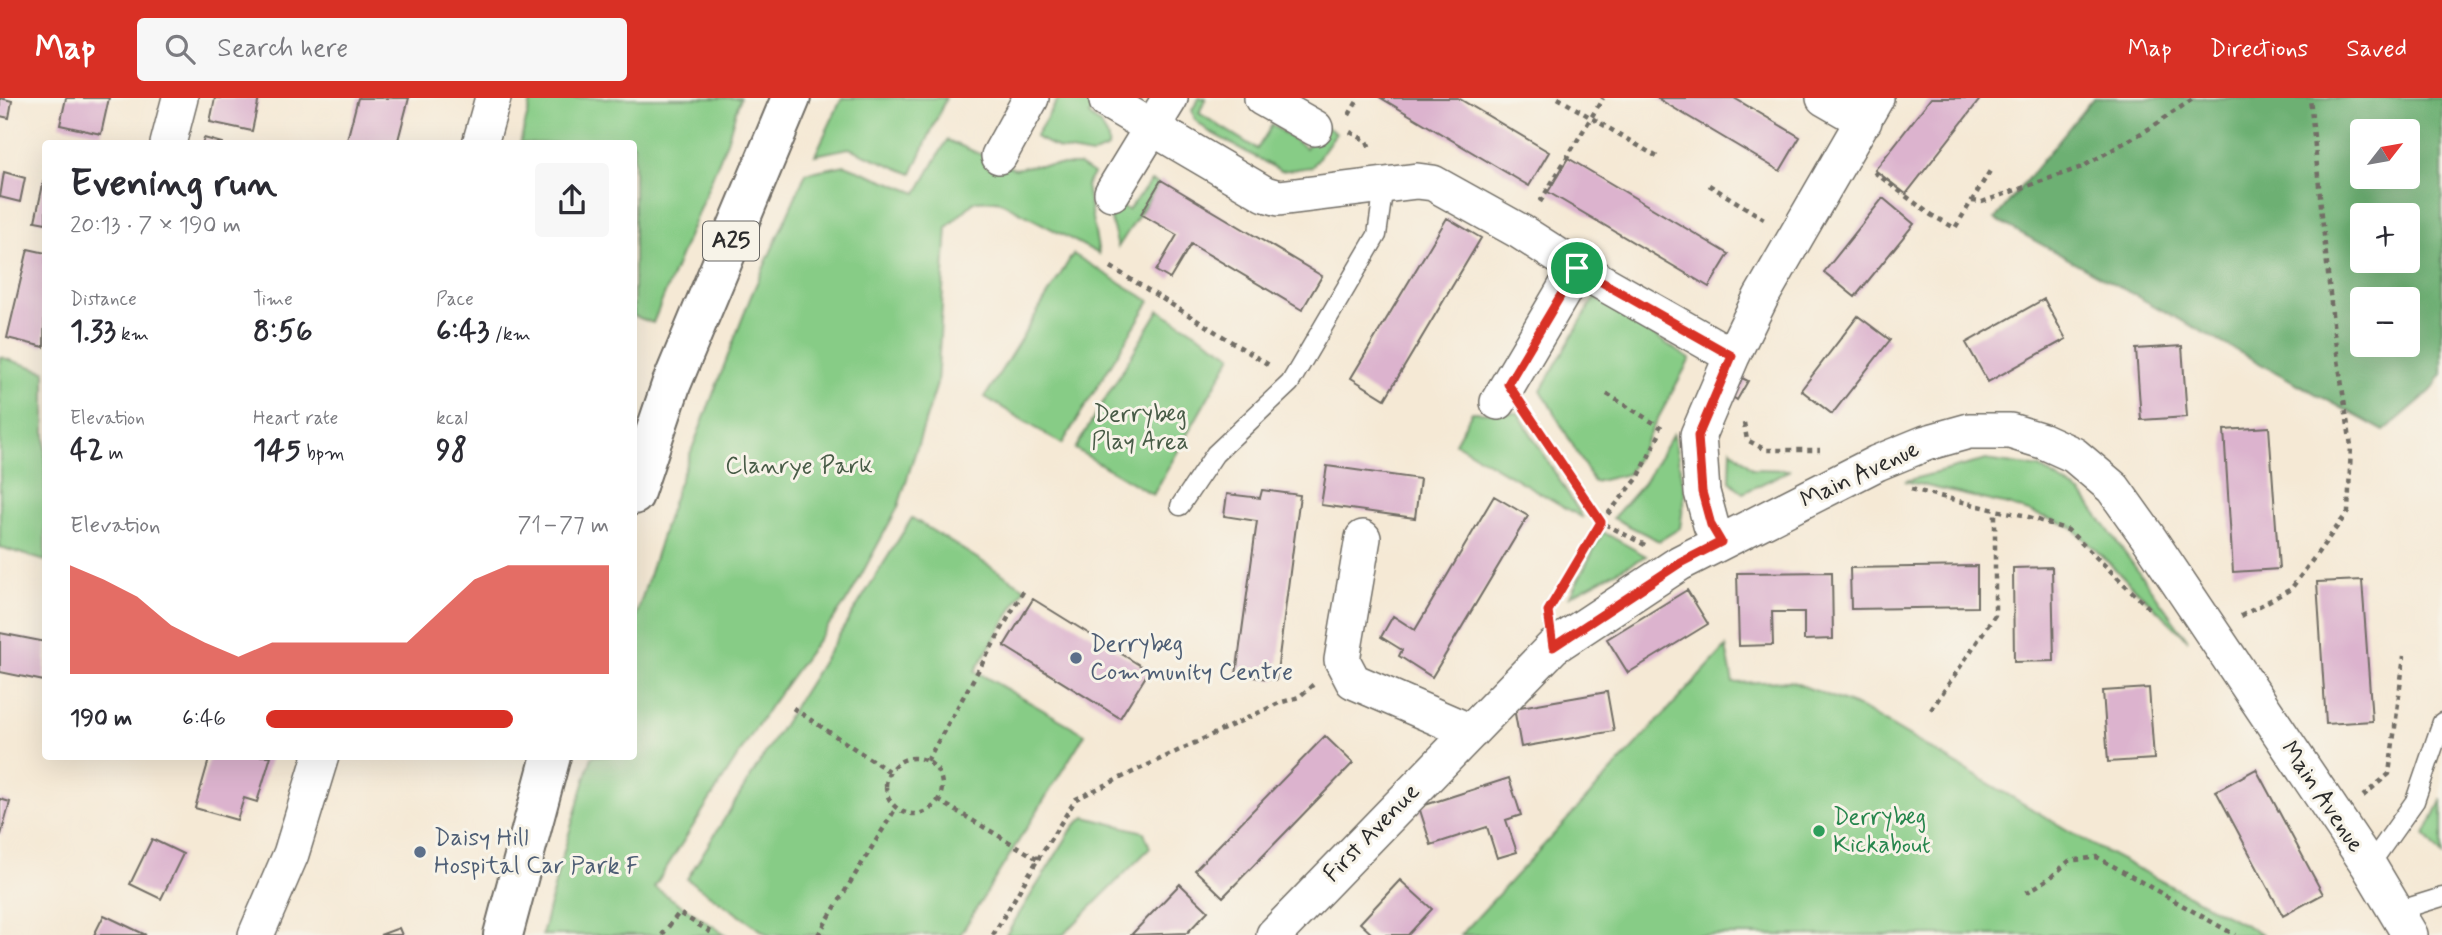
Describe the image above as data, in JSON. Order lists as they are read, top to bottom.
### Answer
{
  "streets": {
    "main road": ["A25"],
    "street": ["Main Avenue", "First Avenue"]
  },
  "crossings": [
    ["Main Avenue", "First Avenue"]
  ],
  "parks": ["Derrybeg Play Area", "Clanrye Park"],
  "places": ["Derrybeg Community Centre", "Derrybeg Kickabout", "Daisy Hill Hospital Car Park F"],
  "north": "top right",
  "page": {
    "header": "Map",
    "search": "Search here",
    "nav": ["Map", "Directions", "Saved"],
    "map_buttons": ["+", "−"],
    "heading": ["Evening run", "20:13 · 7 × 190 m"],
    "stats": [
      ["Distance", "1.33 km"],
      ["Time", "8:56"],
      ["Pace", "6:43 /km"],
      ["Elevation", "42 m"],
      ["Heart rate", "145 bpm"],
      ["kcal", "98"]
    ],
    "chart": ["Elevation", "71–77 m"],
    "list": [
      {
        "name": "190 m",
        "note": "6:46"
      }
    ]
  }
}
